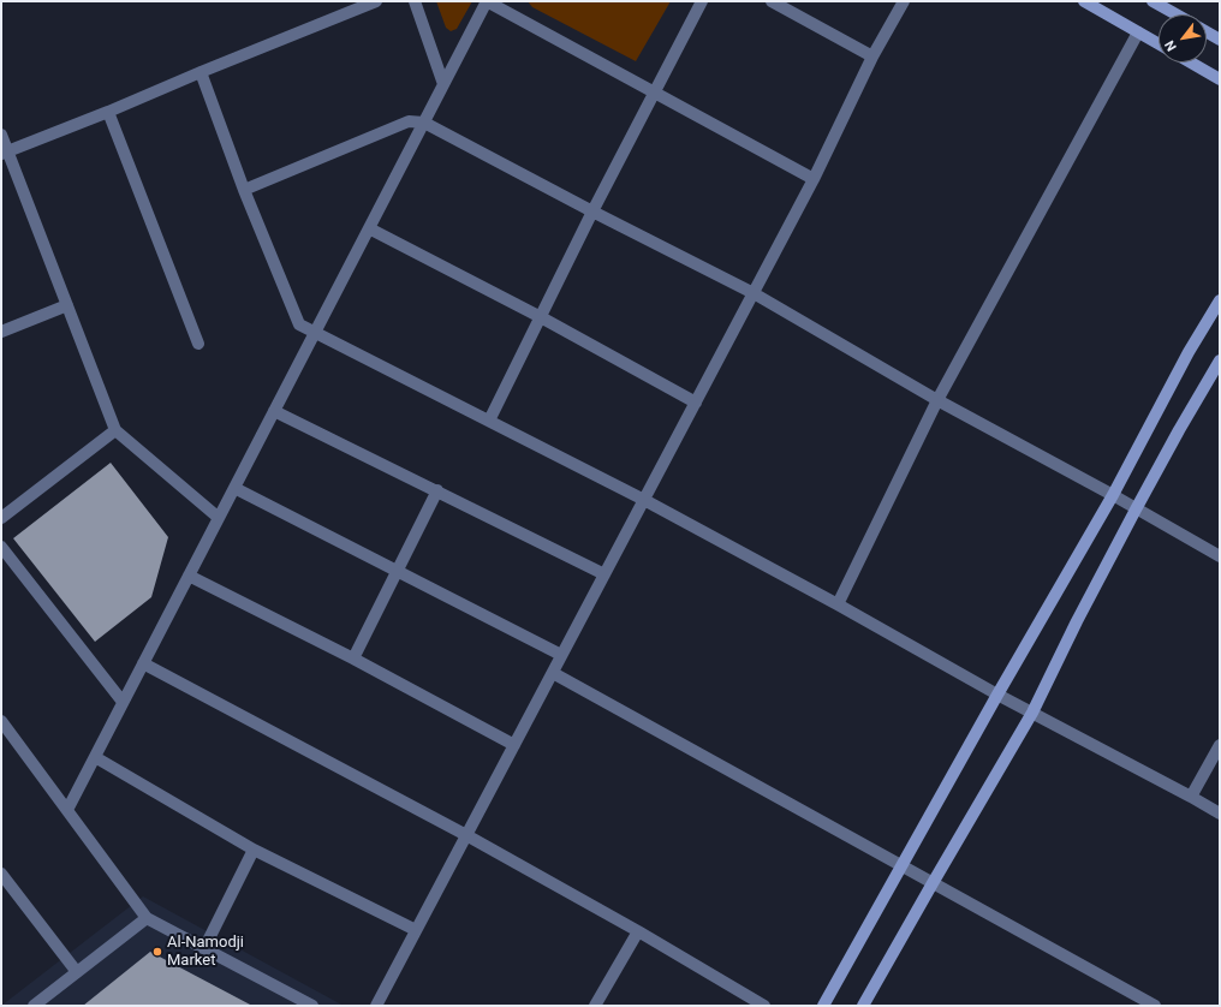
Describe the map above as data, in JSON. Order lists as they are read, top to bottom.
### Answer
{
  "places": ["Al-Namodji Market"],
  "north": "bottom left"
}
